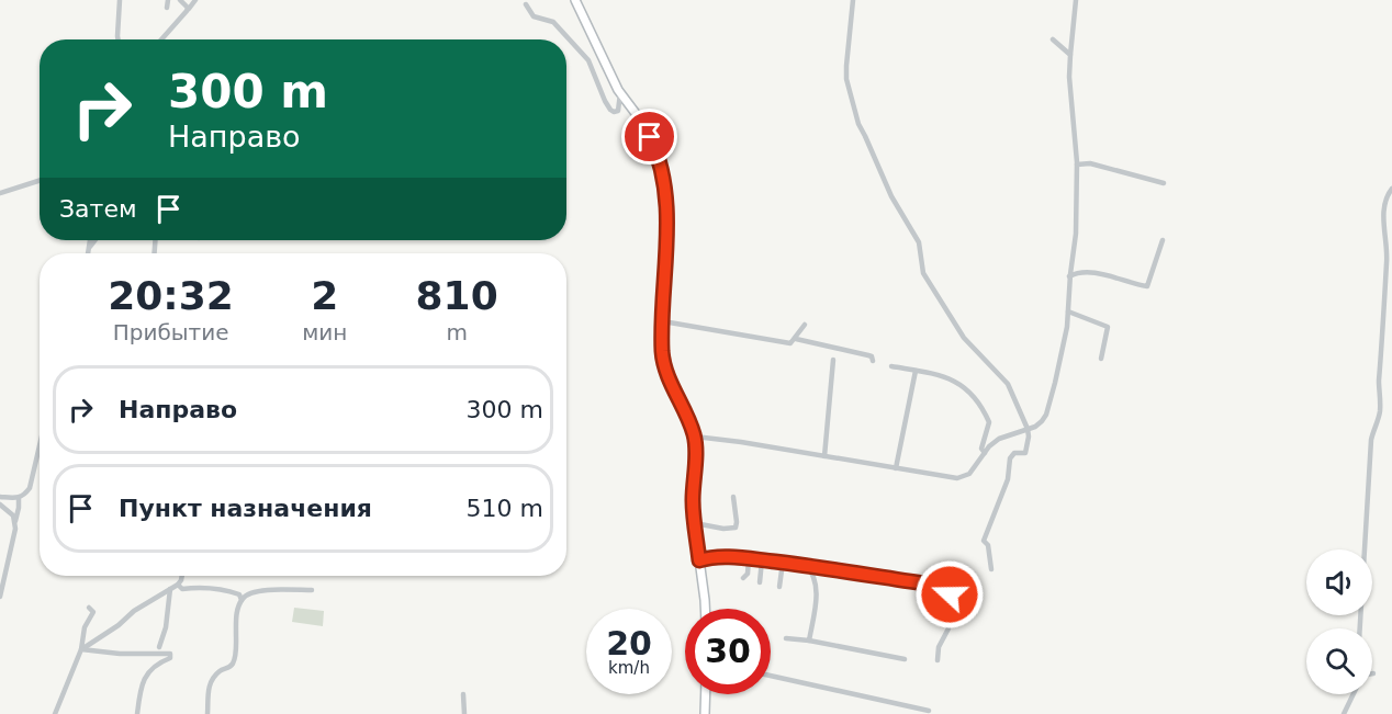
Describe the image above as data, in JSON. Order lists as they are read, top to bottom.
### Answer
{
  "page": {
    "turn": ["300 m", "Направо"],
    "then": "Затем",
    "eta": [
      "20:32",
      "Прибытие",
      "2",
      "мин",
      "810",
      "m"
    ],
    "list": [
      {
        "name": "Направо",
        "value": "300 m"
      },
      {
        "name": "Пункт назначения",
        "value": "510 m"
      }
    ],
    "speed": "20 km/h",
    "limit": "30"
  }
}
